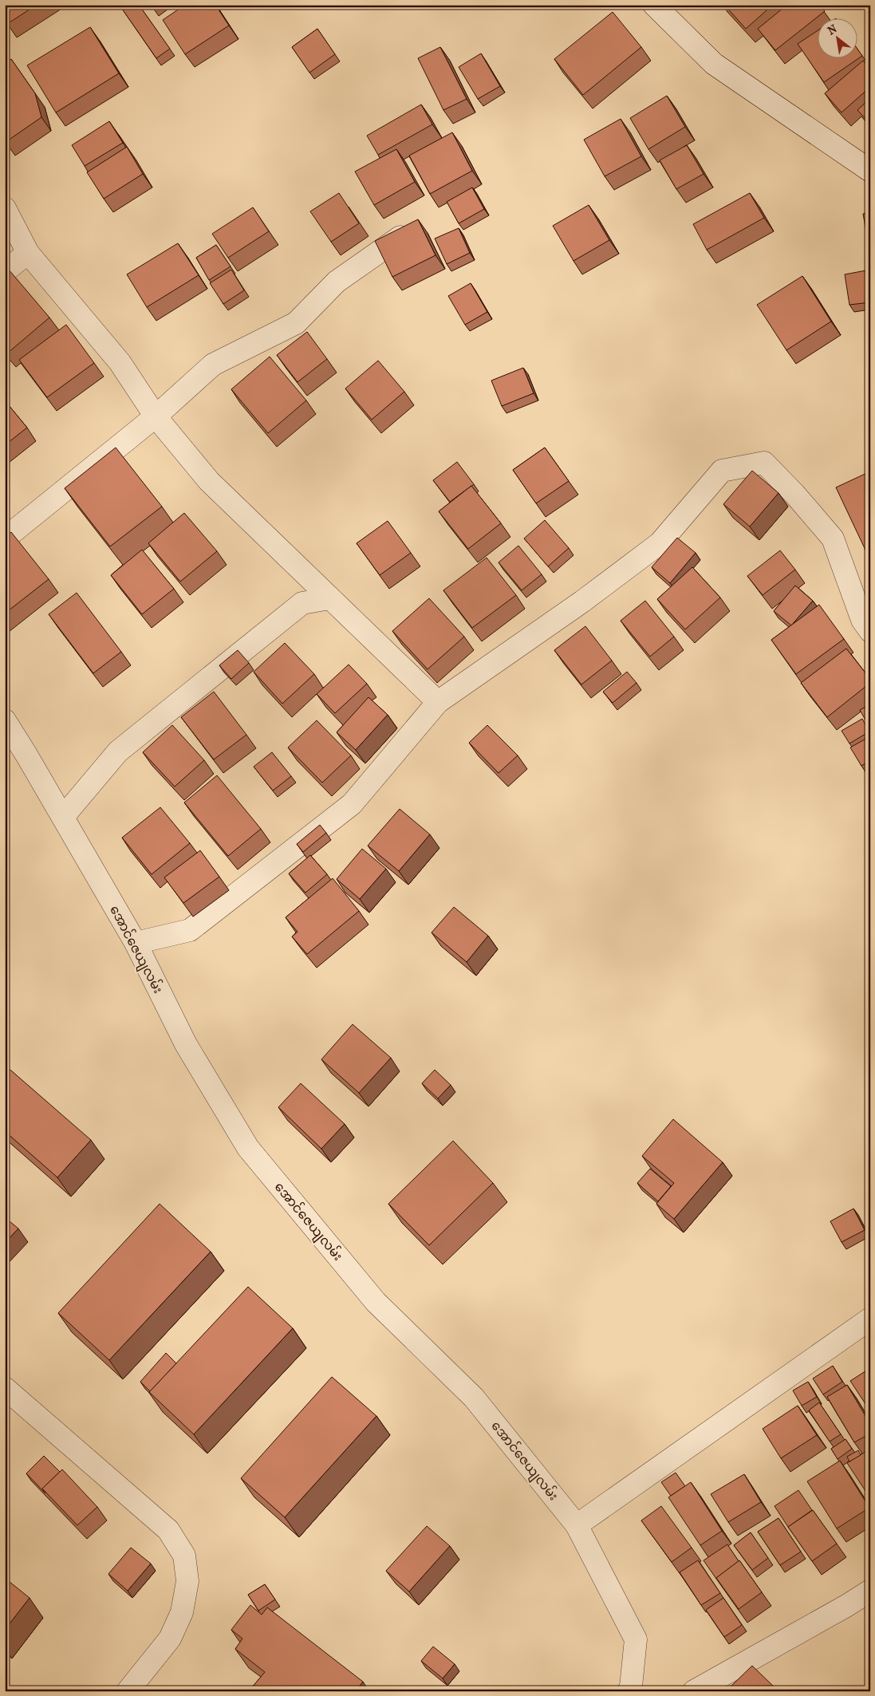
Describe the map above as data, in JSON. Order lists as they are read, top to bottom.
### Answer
{
  "streets": {
    "street": ["အောင်ဇေယျလမ်း"]
  },
  "north": "top left"
}
